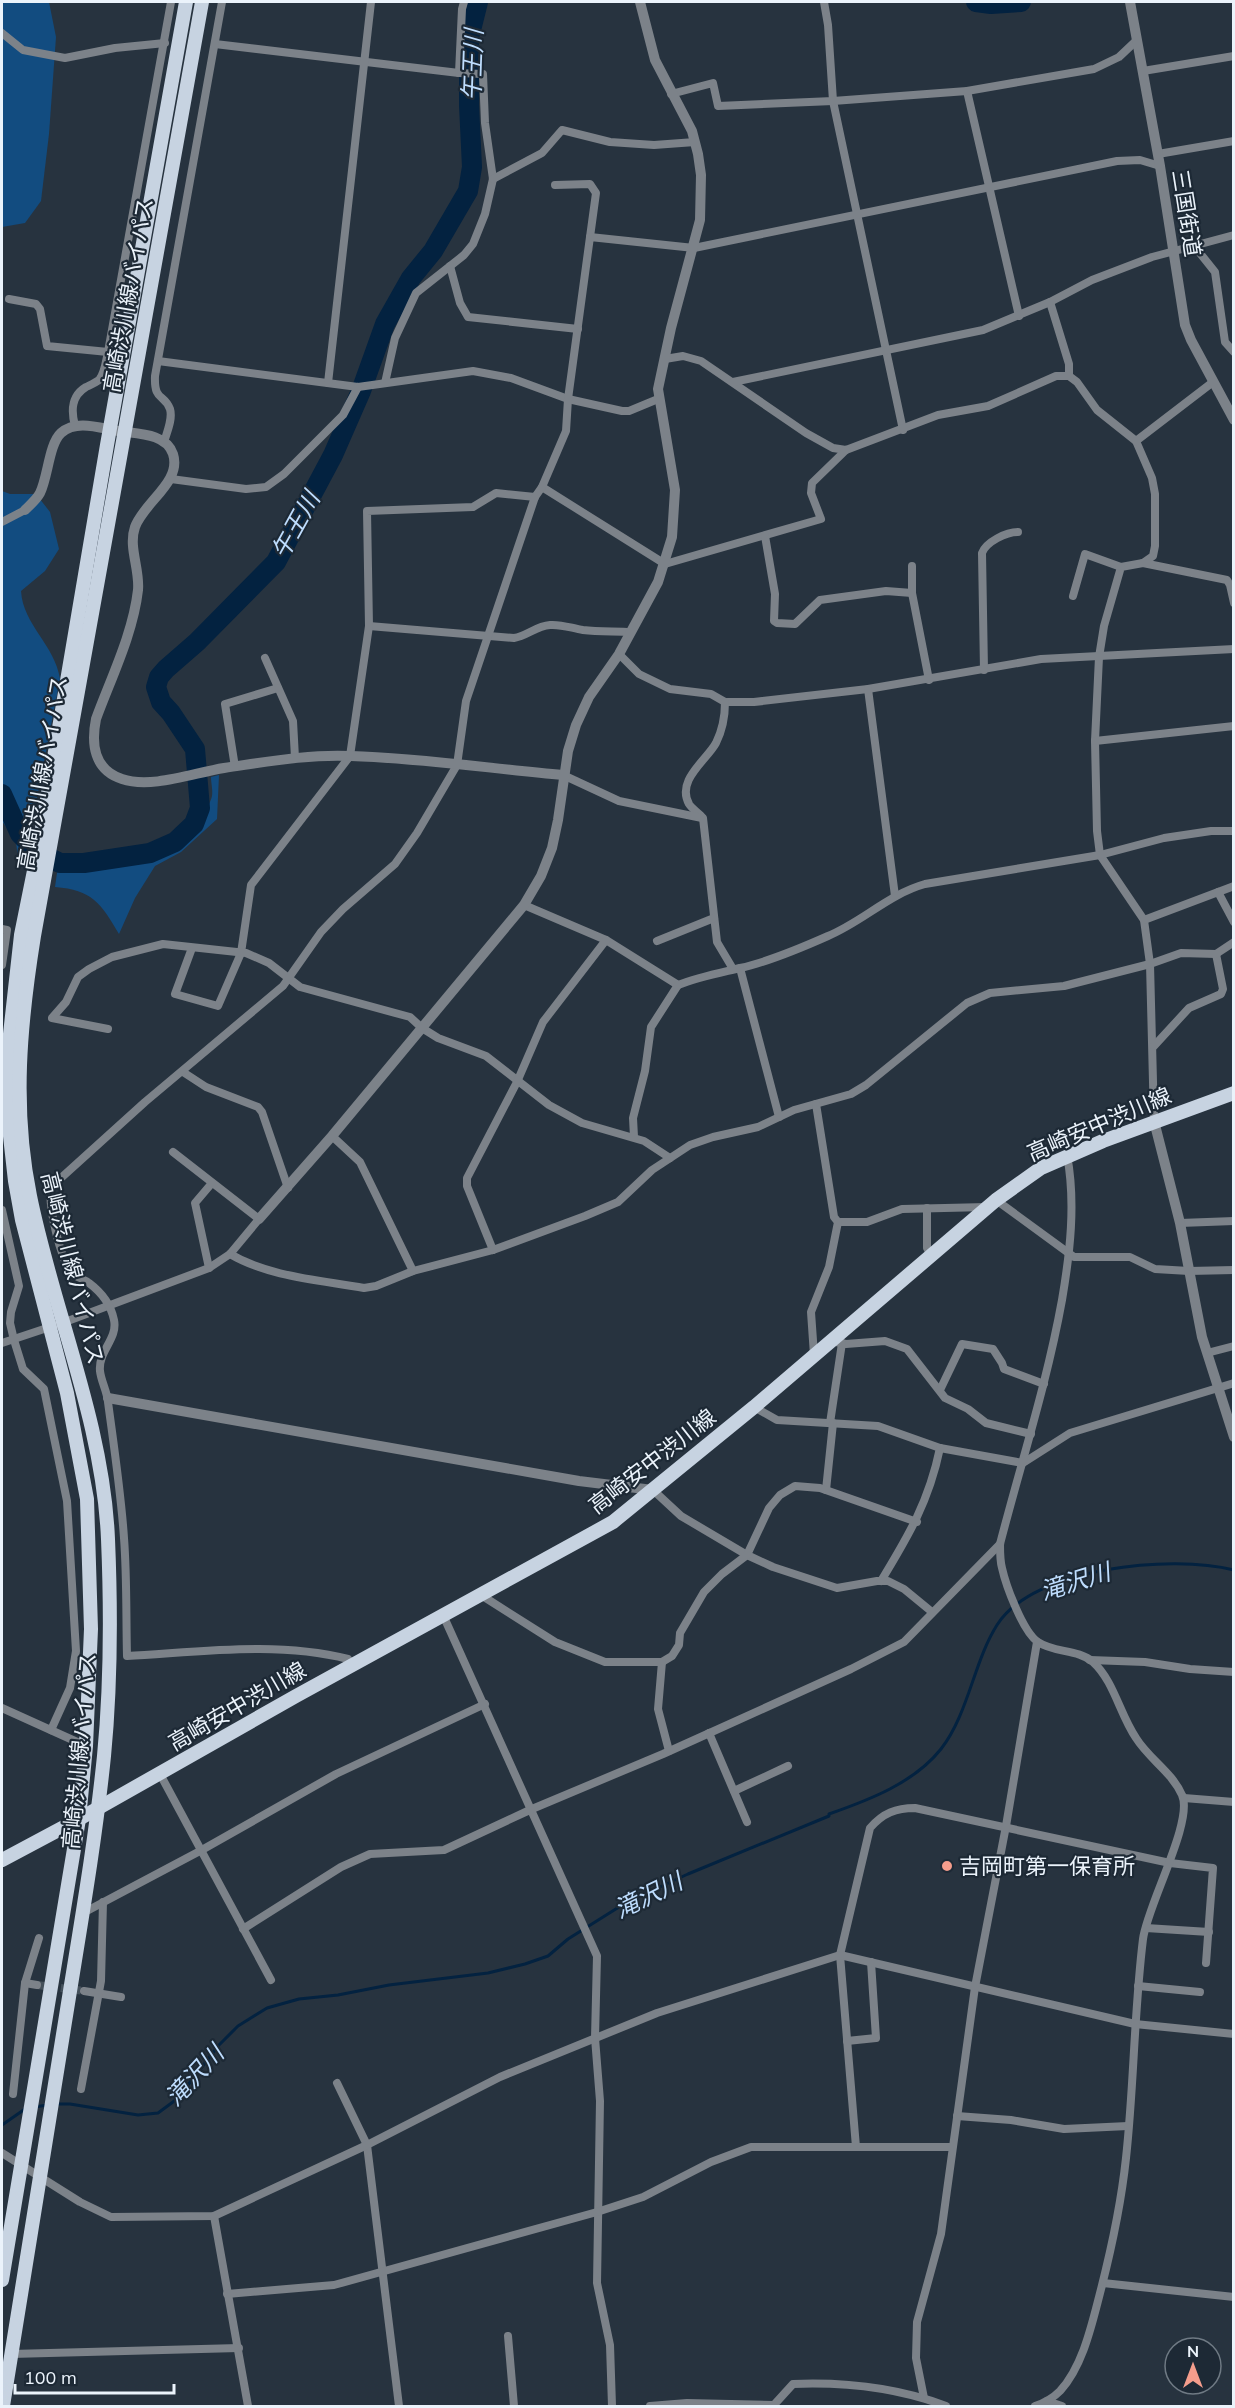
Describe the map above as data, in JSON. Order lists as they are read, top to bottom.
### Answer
{
  "streets": {
    "main road": ["高崎渋川線バイパス", "高崎安中渋川線"],
    "street": ["三国街道"]
  },
  "crossings": [
    ["高崎渋川線バイパス", "高崎安中渋川線"]
  ],
  "water": ["午王川", "滝沢川"],
  "places": ["吉岡町第一保育所"],
  "scale_bar": "100 m",
  "north": "top"
}
